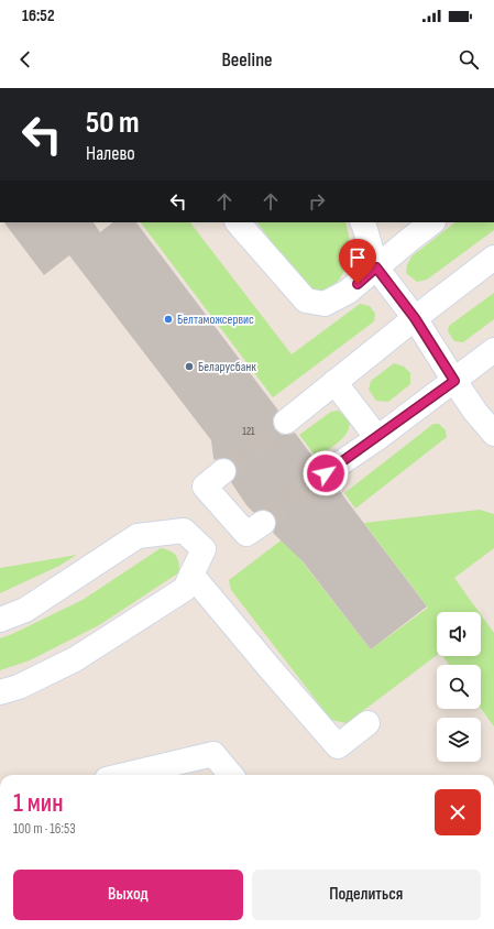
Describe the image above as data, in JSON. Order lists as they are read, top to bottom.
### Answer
{
  "places": ["Белтаможсервис", "Беларусбанк"],
  "house_numbers": ["121"],
  "page": {
    "status": "16:52",
    "header": "Beeline",
    "turn": ["50 m", "Налево"],
    "heading": ["1 мин", "100 m · 16:53"],
    "buttons": ["Выход", "Поделиться"]
  }
}
